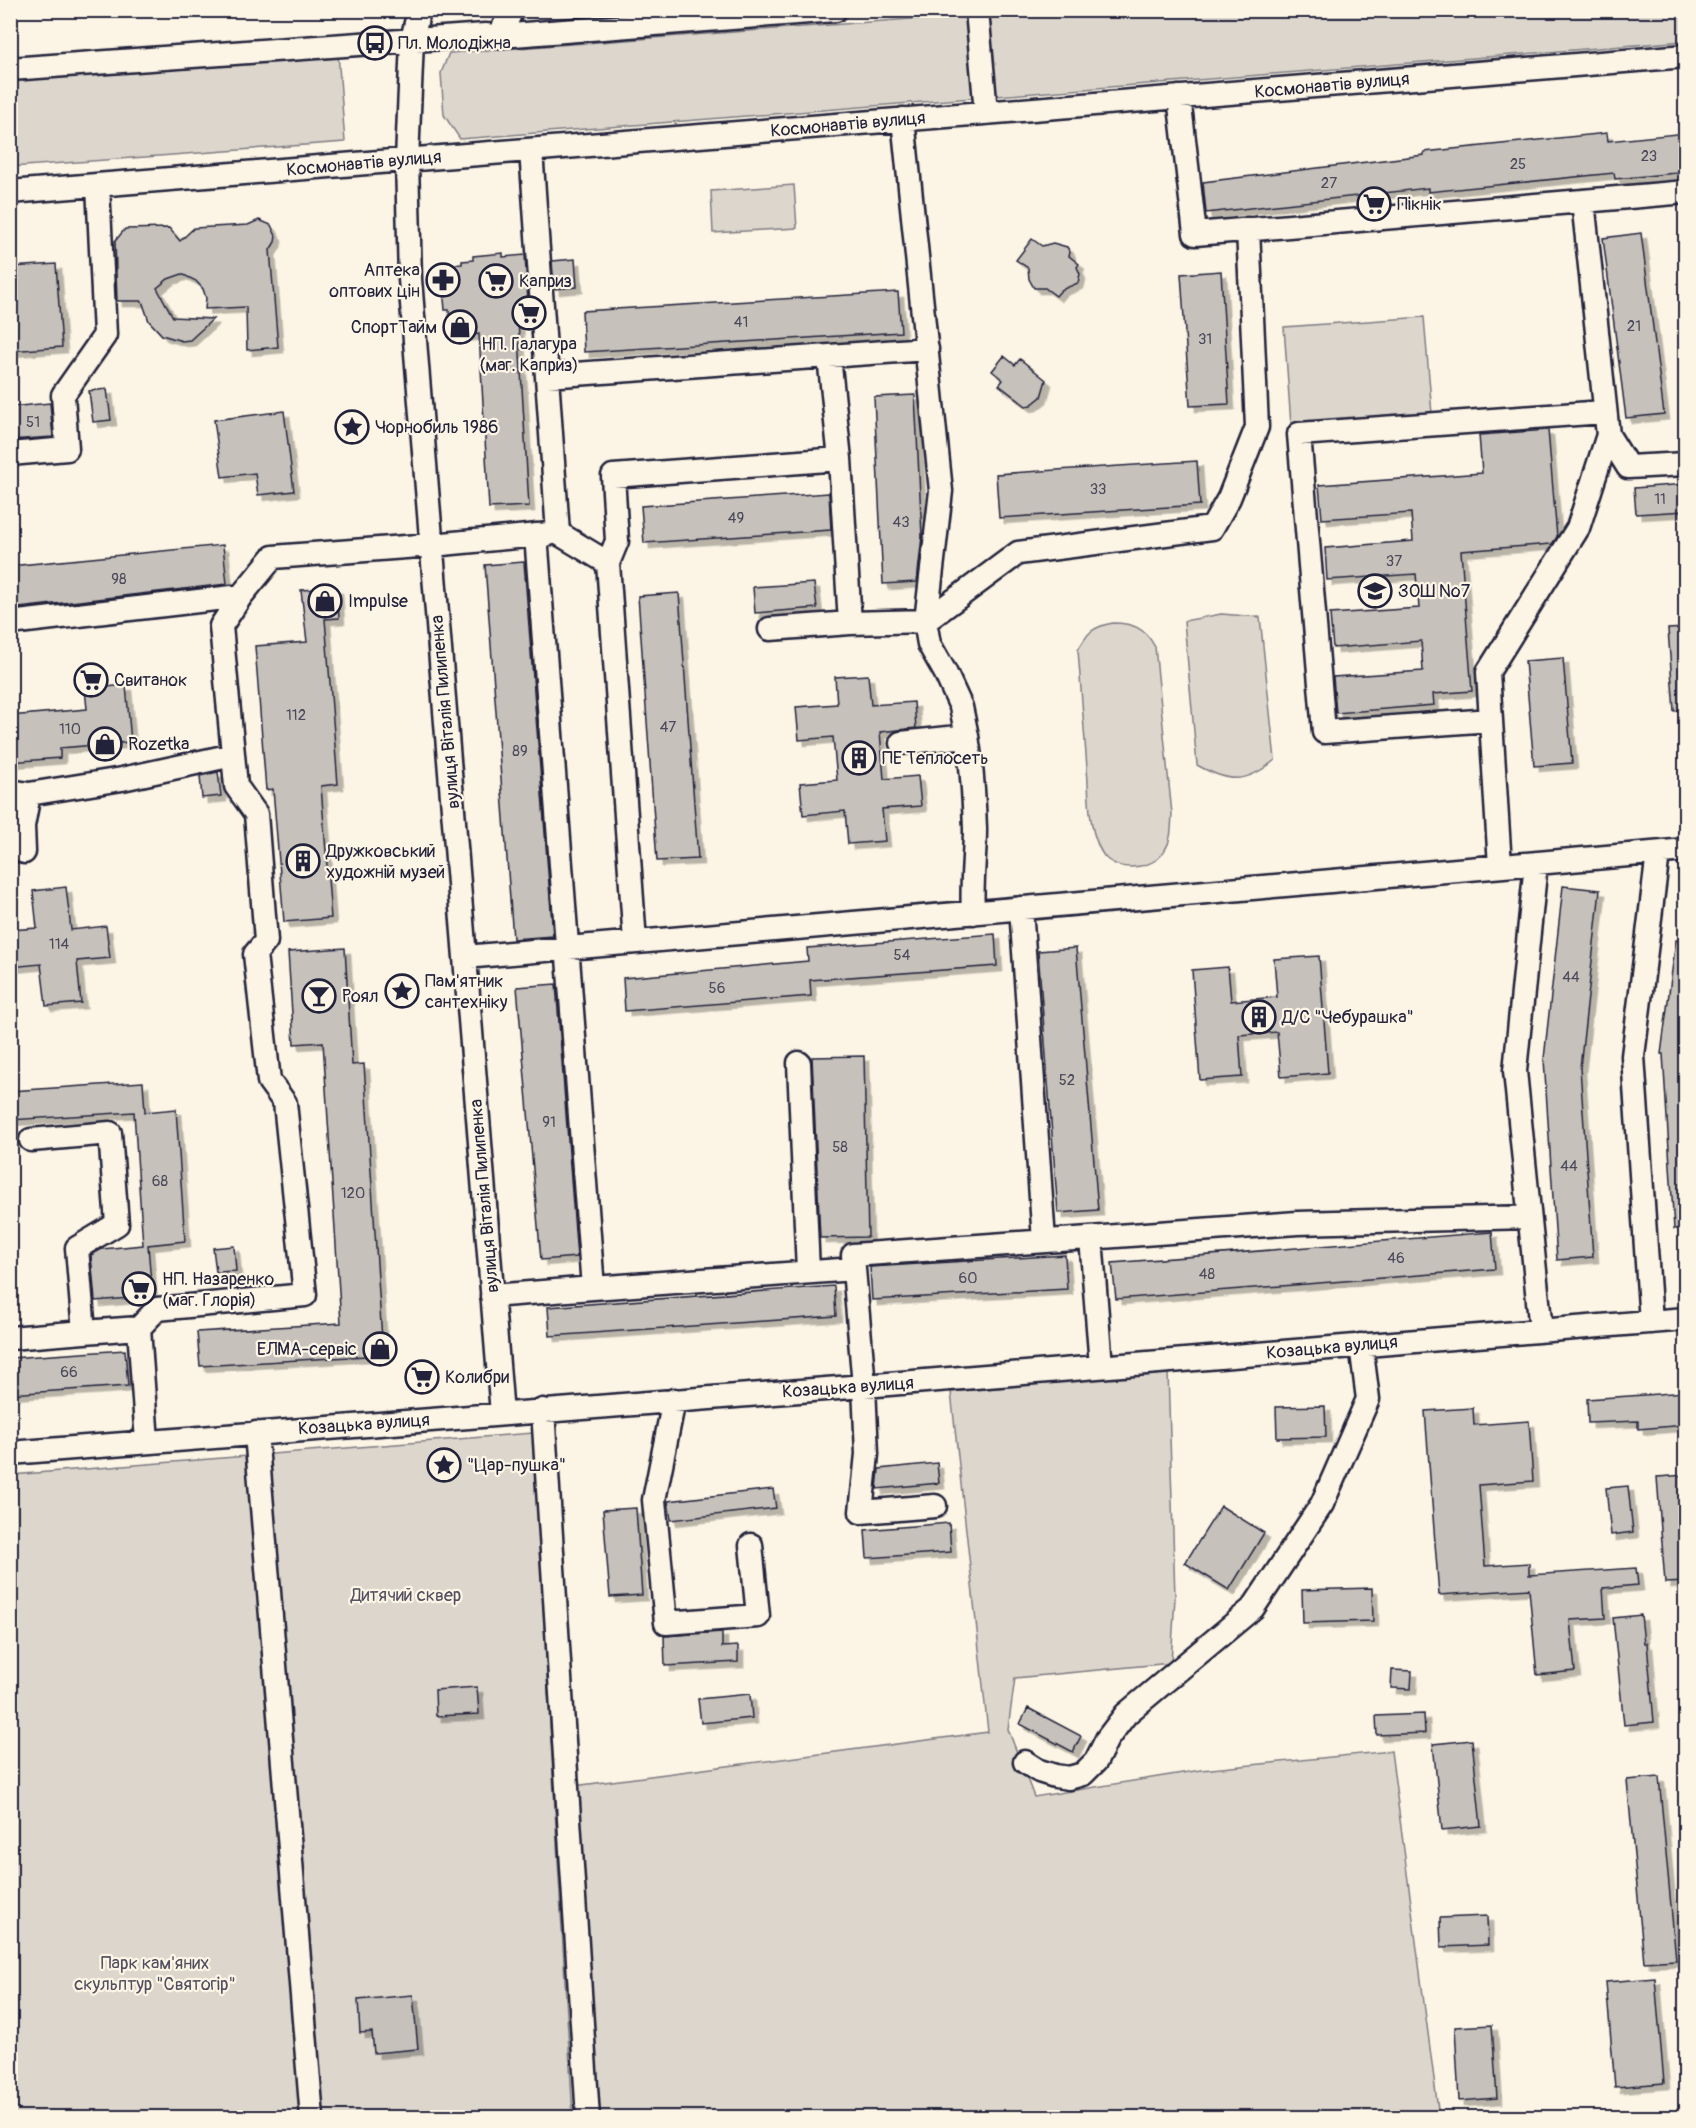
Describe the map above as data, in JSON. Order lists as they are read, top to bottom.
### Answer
{
  "streets": {
    "street": ["Космонавтів вулиця", "вулиця Віталія Пилипенка", "Козацька вулиця"]
  },
  "crossings": [
    ["Космонавтів вулиця", "вулиця Віталія Пилипенка"],
    ["вулиця Віталія Пилипенка", "Козацька вулиця"]
  ],
  "parks": ["Дитячий сквер", "Парк кам'яних скульптур \"Святогір\""],
  "places": {
    "bus stop": ["Пл. Молодіжна"],
    "supermarket": [
      "Пікнік",
      "Каприз",
      "НП. Галагура (маг. Каприз)",
      "Свитанок",
      "НП. Назаренко (маг. Глорія)",
      "Колибри"
    ],
    "pharmacy": ["Аптека оптових цін"],
    "shop": [
      "СпортТайм",
      "Impulse",
      "Rozetka",
      "ЕЛМА-сервіс"
    ],
    "place": ["Чорнобиль 1986", "Пам'ятник сантехніку", "\"Цар-пушка\""],
    "school or university": ["ЗОШ №7"],
    "building": ["ПЕ Теплосеть", "Дружковський художній музей", "Д/С \"Чебурашка\""],
    "bar": ["Роял"]
  },
  "house_numbers": [
    "23",
    "25",
    "27",
    "41",
    "21",
    "31",
    "51",
    "33",
    "11",
    "49",
    "43",
    "37",
    "98",
    "112",
    "47",
    "110",
    "89",
    "114",
    "54",
    "44",
    "56",
    "52",
    "91",
    "58",
    "44",
    "68",
    "120",
    "46",
    "48",
    "60",
    "66"
  ]
}
